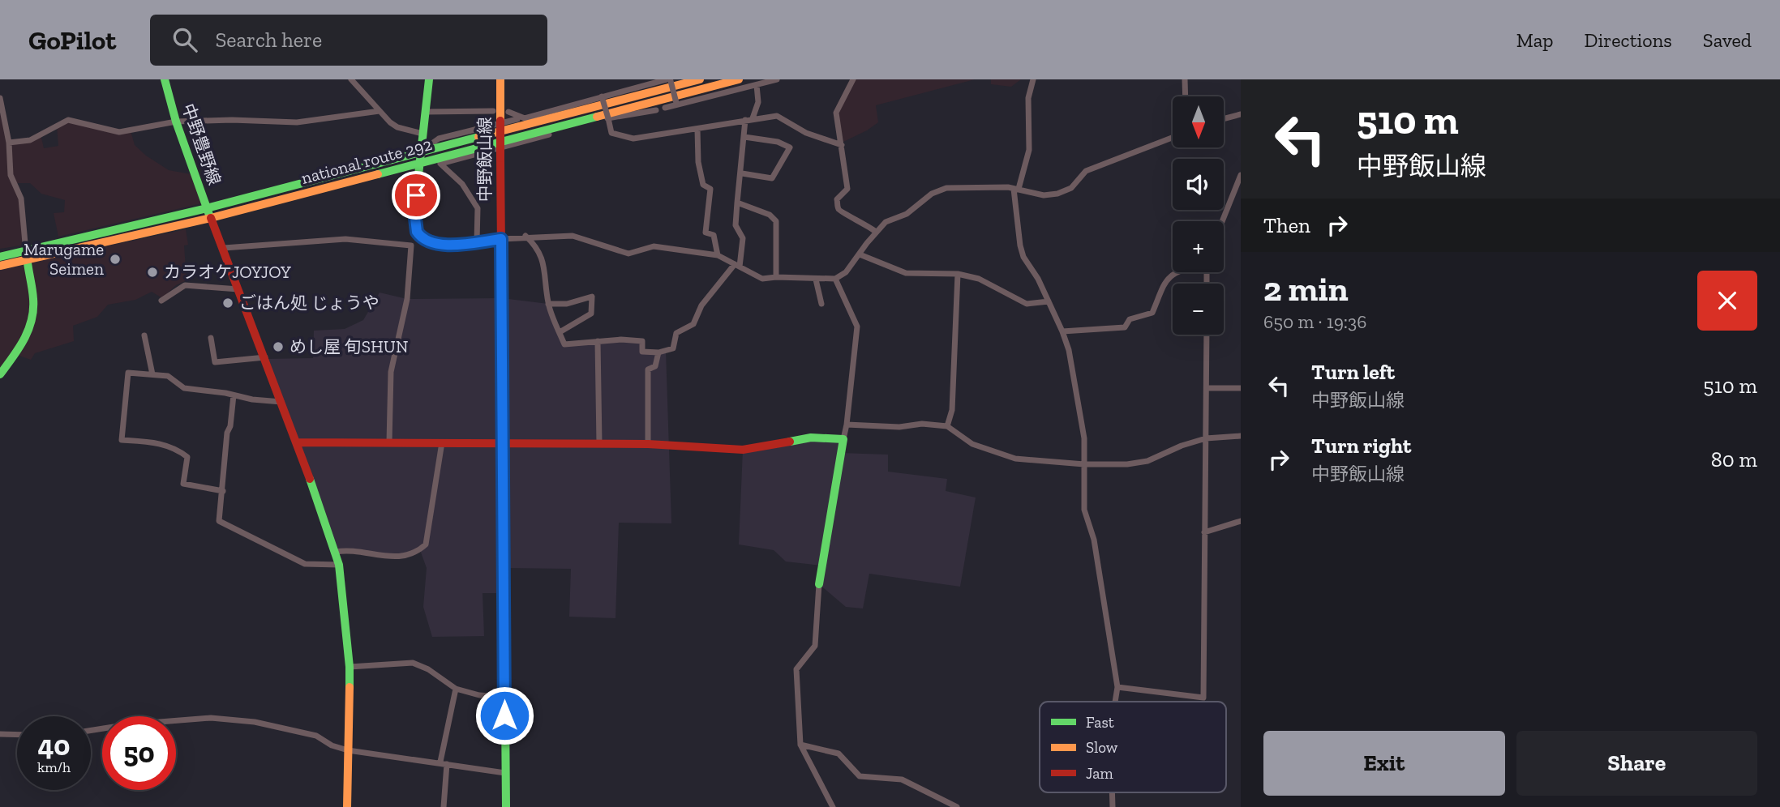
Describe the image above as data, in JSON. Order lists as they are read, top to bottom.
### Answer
{
  "streets": {
    "main road": ["中野豊野線", "中野飯山線", "national route 292"]
  },
  "crossings": [
    ["中野豊野線", "national route 292"]
  ],
  "places": [
    "Marugame Seimen",
    "カラオケJOYJOY",
    "ごはん処 じょうや",
    "めし屋 旬SHUN"
  ],
  "legend": ["Fast", "Slow", "Jam"],
  "north": "bottom",
  "page": {
    "header": "GoPilot",
    "search": "Search here",
    "nav": ["Map", "Directions", "Saved"],
    "turn": ["510 m", "中野飯山線"],
    "map_buttons": ["+", "−"],
    "then": "Then",
    "heading": ["2 min", "650 m · 19:36"],
    "list": [
      {
        "name": "Turn left",
        "note": "中野飯山線",
        "value": "510 m"
      },
      {
        "name": "Turn right",
        "note": "中野飯山線",
        "value": "80 m"
      }
    ],
    "speed": "40 km/h",
    "limit": "50",
    "buttons": ["Exit", "Share"]
  }
}
